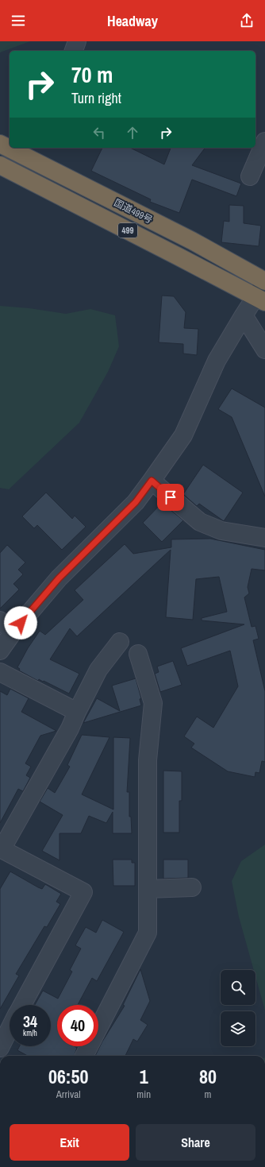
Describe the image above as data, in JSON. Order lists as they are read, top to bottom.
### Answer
{
  "streets": {
    "highway": ["国道499号", "499"]
  },
  "page": {
    "header": "Headway",
    "turn": ["70 m", "Turn right"],
    "speed": "34 km/h",
    "limit": "40",
    "eta": [
      "06:50",
      "Arrival",
      "1",
      "min",
      "80",
      "m"
    ],
    "buttons": ["Exit", "Share"]
  }
}
